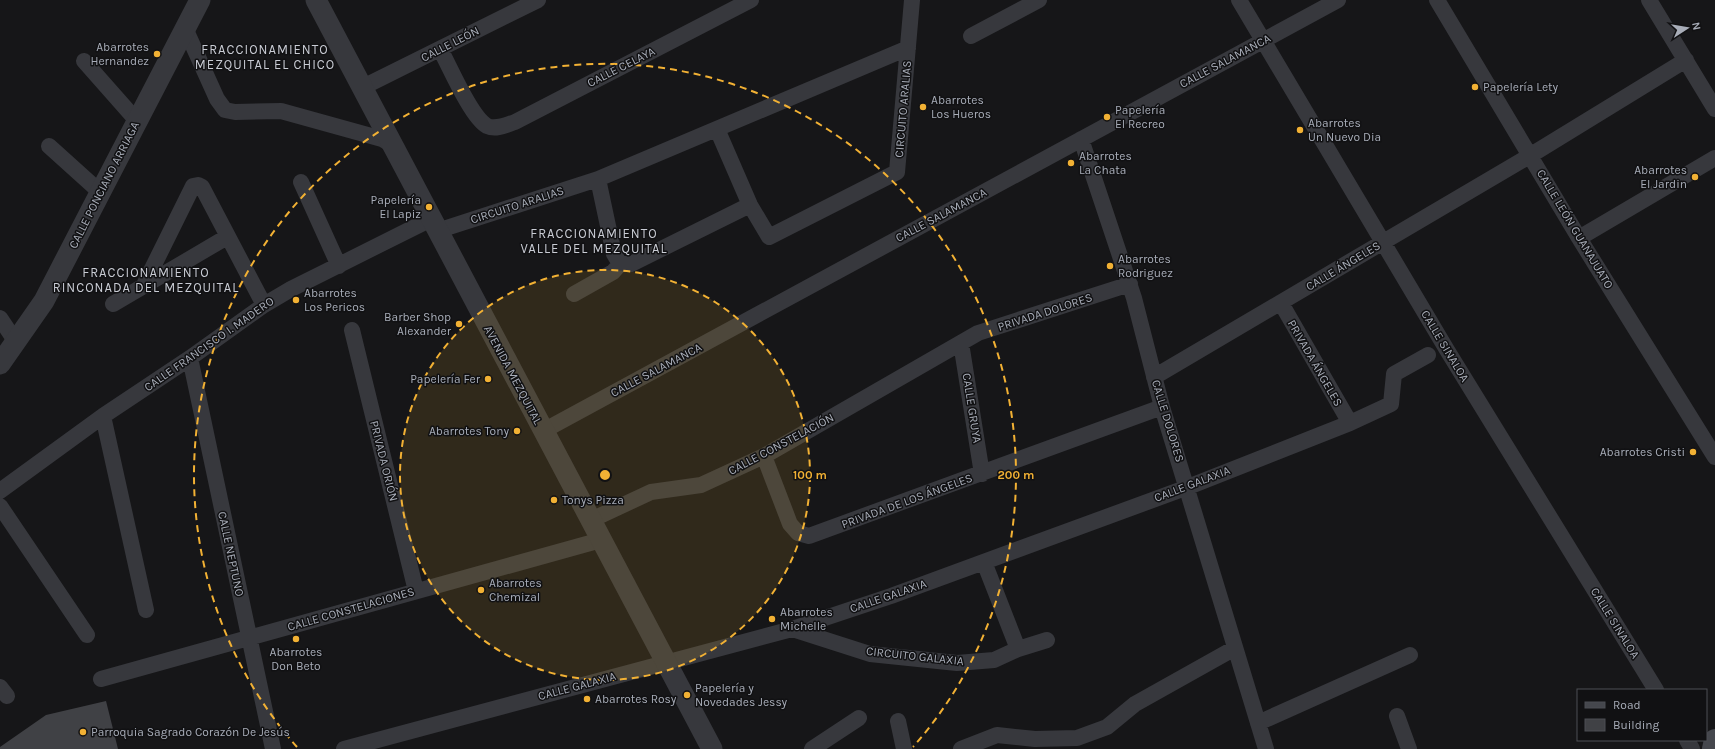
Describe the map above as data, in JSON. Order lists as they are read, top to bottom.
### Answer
{
  "streets": {
    "street": [
      "CALLE LEÓN",
      "CALLE SALAMANCA",
      "CALLE CELAYA",
      "CIRCUITO ARALIAS",
      "CALLE PONCIANO ARRIAGA",
      "CALLE LEÓN GUANAJUATO",
      "CALLE ÁNGELES",
      "PRIVADA DOLORES",
      "CALLE FRANCISCO I. MADERO",
      "CALLE SINALOA",
      "PRIVADA ÁNGELES",
      "AVENIDA MEZQUITAL",
      "CALLE GRUYA",
      "CALLE DOLORES",
      "CALLE CONSTELACIÓN",
      "PRIVADA ORIÓN",
      "CALLE GALAXIA",
      "PRIVADA DE LOS ÁNGELES",
      "CALLE NEPTUNO",
      "CALLE CONSTELACIONES",
      "CIRCUITO GALAXIA"
    ]
  },
  "crossings": [
    ["CALLE LEÓN", "CALLE CELAYA"],
    ["CALLE LEÓN", "AVENIDA MEZQUITAL"],
    ["CALLE SALAMANCA", "CALLE SINALOA"],
    ["CALLE SALAMANCA", "AVENIDA MEZQUITAL"],
    ["CALLE SALAMANCA", "CALLE DOLORES"],
    ["CIRCUITO ARALIAS", "CALLE FRANCISCO I. MADERO"],
    ["CIRCUITO ARALIAS", "AVENIDA MEZQUITAL"],
    ["CALLE LEÓN GUANAJUATO", "CALLE ÁNGELES"],
    ["CALLE ÁNGELES", "CALLE SINALOA"],
    ["CALLE ÁNGELES", "PRIVADA ÁNGELES"],
    ["CALLE ÁNGELES", "CALLE DOLORES"],
    ["PRIVADA DOLORES", "CALLE GRUYA"],
    ["PRIVADA DOLORES", "CALLE DOLORES"],
    ["PRIVADA DOLORES", "CALLE CONSTELACIÓN"],
    ["CALLE FRANCISCO I. MADERO", "AVENIDA MEZQUITAL"],
    ["CALLE FRANCISCO I. MADERO", "CALLE NEPTUNO"],
    ["PRIVADA ÁNGELES", "CALLE GALAXIA"],
    ["AVENIDA MEZQUITAL", "CALLE CONSTELACIÓN"],
    ["AVENIDA MEZQUITAL", "CALLE GALAXIA"],
    ["AVENIDA MEZQUITAL", "CALLE CONSTELACIONES"],
    ["CALLE GRUYA", "CALLE CONSTELACIÓN"],
    ["CALLE GRUYA", "PRIVADA DE LOS ÁNGELES"],
    ["CALLE DOLORES", "CALLE GALAXIA"],
    ["CALLE DOLORES", "PRIVADA DE LOS ÁNGELES"],
    ["CALLE CONSTELACIÓN", "PRIVADA DE LOS ÁNGELES"],
    ["PRIVADA ORIÓN", "CALLE CONSTELACIONES"],
    ["CALLE GALAXIA", "CIRCUITO GALAXIA"],
    ["CALLE NEPTUNO", "CALLE CONSTELACIONES"]
  ],
  "districts": ["FRACCIONAMIENTO MEZQUITAL EL CHICO", "FRACCIONAMIENTO VALLE DEL MEZQUITAL", "FRACCIONAMIENTO RINCONADA DEL MEZQUITAL"],
  "places": [
    "Abarrotes Hernandez",
    "Papelería Lety",
    "Abarrotes Los Hueros",
    "Papelería El Recreo",
    "Abarrotes Un Nuevo Dia",
    "Abarrotes La Chata",
    "Abarrotes El Jardin",
    "Papelería El Lapiz",
    "Abarrotes Rodriguez",
    "Abarrotes Los Pericos",
    "Barber Shop Alexander",
    "Papelería Fer",
    "Abarrotes Tony",
    "Abarrotes Cristi",
    "Tonys Pizza",
    "Abarrotes Chemizal",
    "Abarrotes Michelle",
    "Abarrotes Don Beto",
    "Papelería y Novedades Jessy",
    "Abarrotes Rosy",
    "Parroquia Sagrado Corazón De Jesús"
  ],
  "legend": ["Road", "Building"],
  "north": "right",
  "rings": ["100 m", "200 m"]
}
